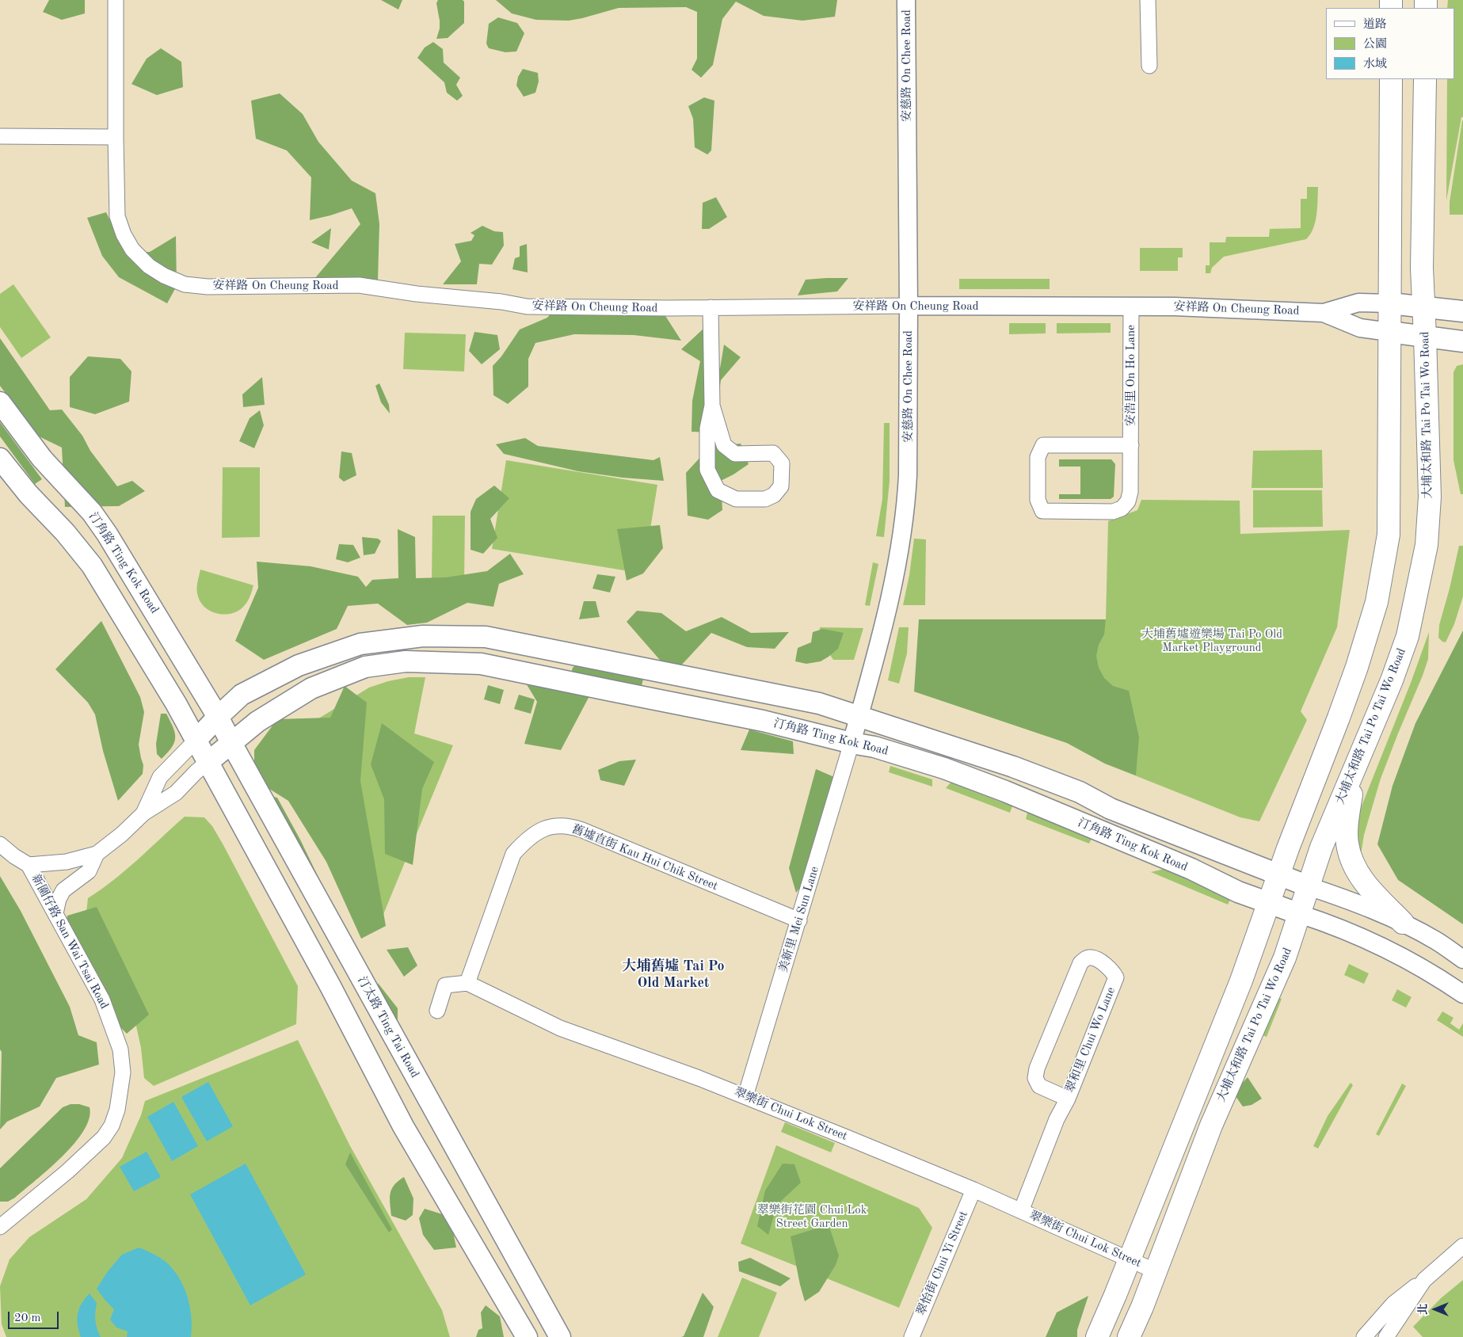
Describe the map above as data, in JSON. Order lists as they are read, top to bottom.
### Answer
{
  "streets": {
    "main road": [
      "安祥路 On Cheung Road",
      "大埔太和路 Tai Po Tai Wo Road",
      "汀角路 Ting Kok Road",
      "汀太路 Ting Tai Road"
    ],
    "street": [
      "安慈路 On Chee Road",
      "安浩里 On Ho Lane",
      "舊墟直街 Kau Hui Chik Street",
      "美新里 Mei Sun Lane",
      "新圍仔路 San Wai Tsai Road",
      "翠和里 Chui Wo Lane",
      "翠樂街 Chui Lok Street",
      "翠怡街 Chui Yi Street"
    ]
  },
  "crossings": [
    ["安慈路 On Chee Road", "安祥路 On Cheung Road"],
    ["安慈路 On Chee Road", "汀角路 Ting Kok Road"],
    ["安慈路 On Chee Road", "美新里 Mei Sun Lane"],
    ["安祥路 On Cheung Road", "安浩里 On Ho Lane"],
    ["安祥路 On Cheung Road", "大埔太和路 Tai Po Tai Wo Road"],
    ["大埔太和路 Tai Po Tai Wo Road", "汀角路 Ting Kok Road"],
    ["大埔太和路 Tai Po Tai Wo Road", "翠樂街 Chui Lok Street"],
    ["汀角路 Ting Kok Road", "美新里 Mei Sun Lane"],
    ["汀角路 Ting Kok Road", "汀太路 Ting Tai Road"],
    ["舊墟直街 Kau Hui Chik Street", "美新里 Mei Sun Lane"],
    ["舊墟直街 Kau Hui Chik Street", "翠樂街 Chui Lok Street"],
    ["美新里 Mei Sun Lane", "翠樂街 Chui Lok Street"],
    ["翠和里 Chui Wo Lane", "翠樂街 Chui Lok Street"],
    ["翠樂街 Chui Lok Street", "翠怡街 Chui Yi Street"]
  ],
  "districts": ["大埔舊墟 Tai Po Old Market"],
  "parks": ["大埔舊墟遊樂場 Tai Po Old Market Playground", "翠樂街花園 Chui Lok Street Garden"],
  "legend": ["道路", "公園", "水域"],
  "scale_bar": "20 m",
  "north": "left"
}
